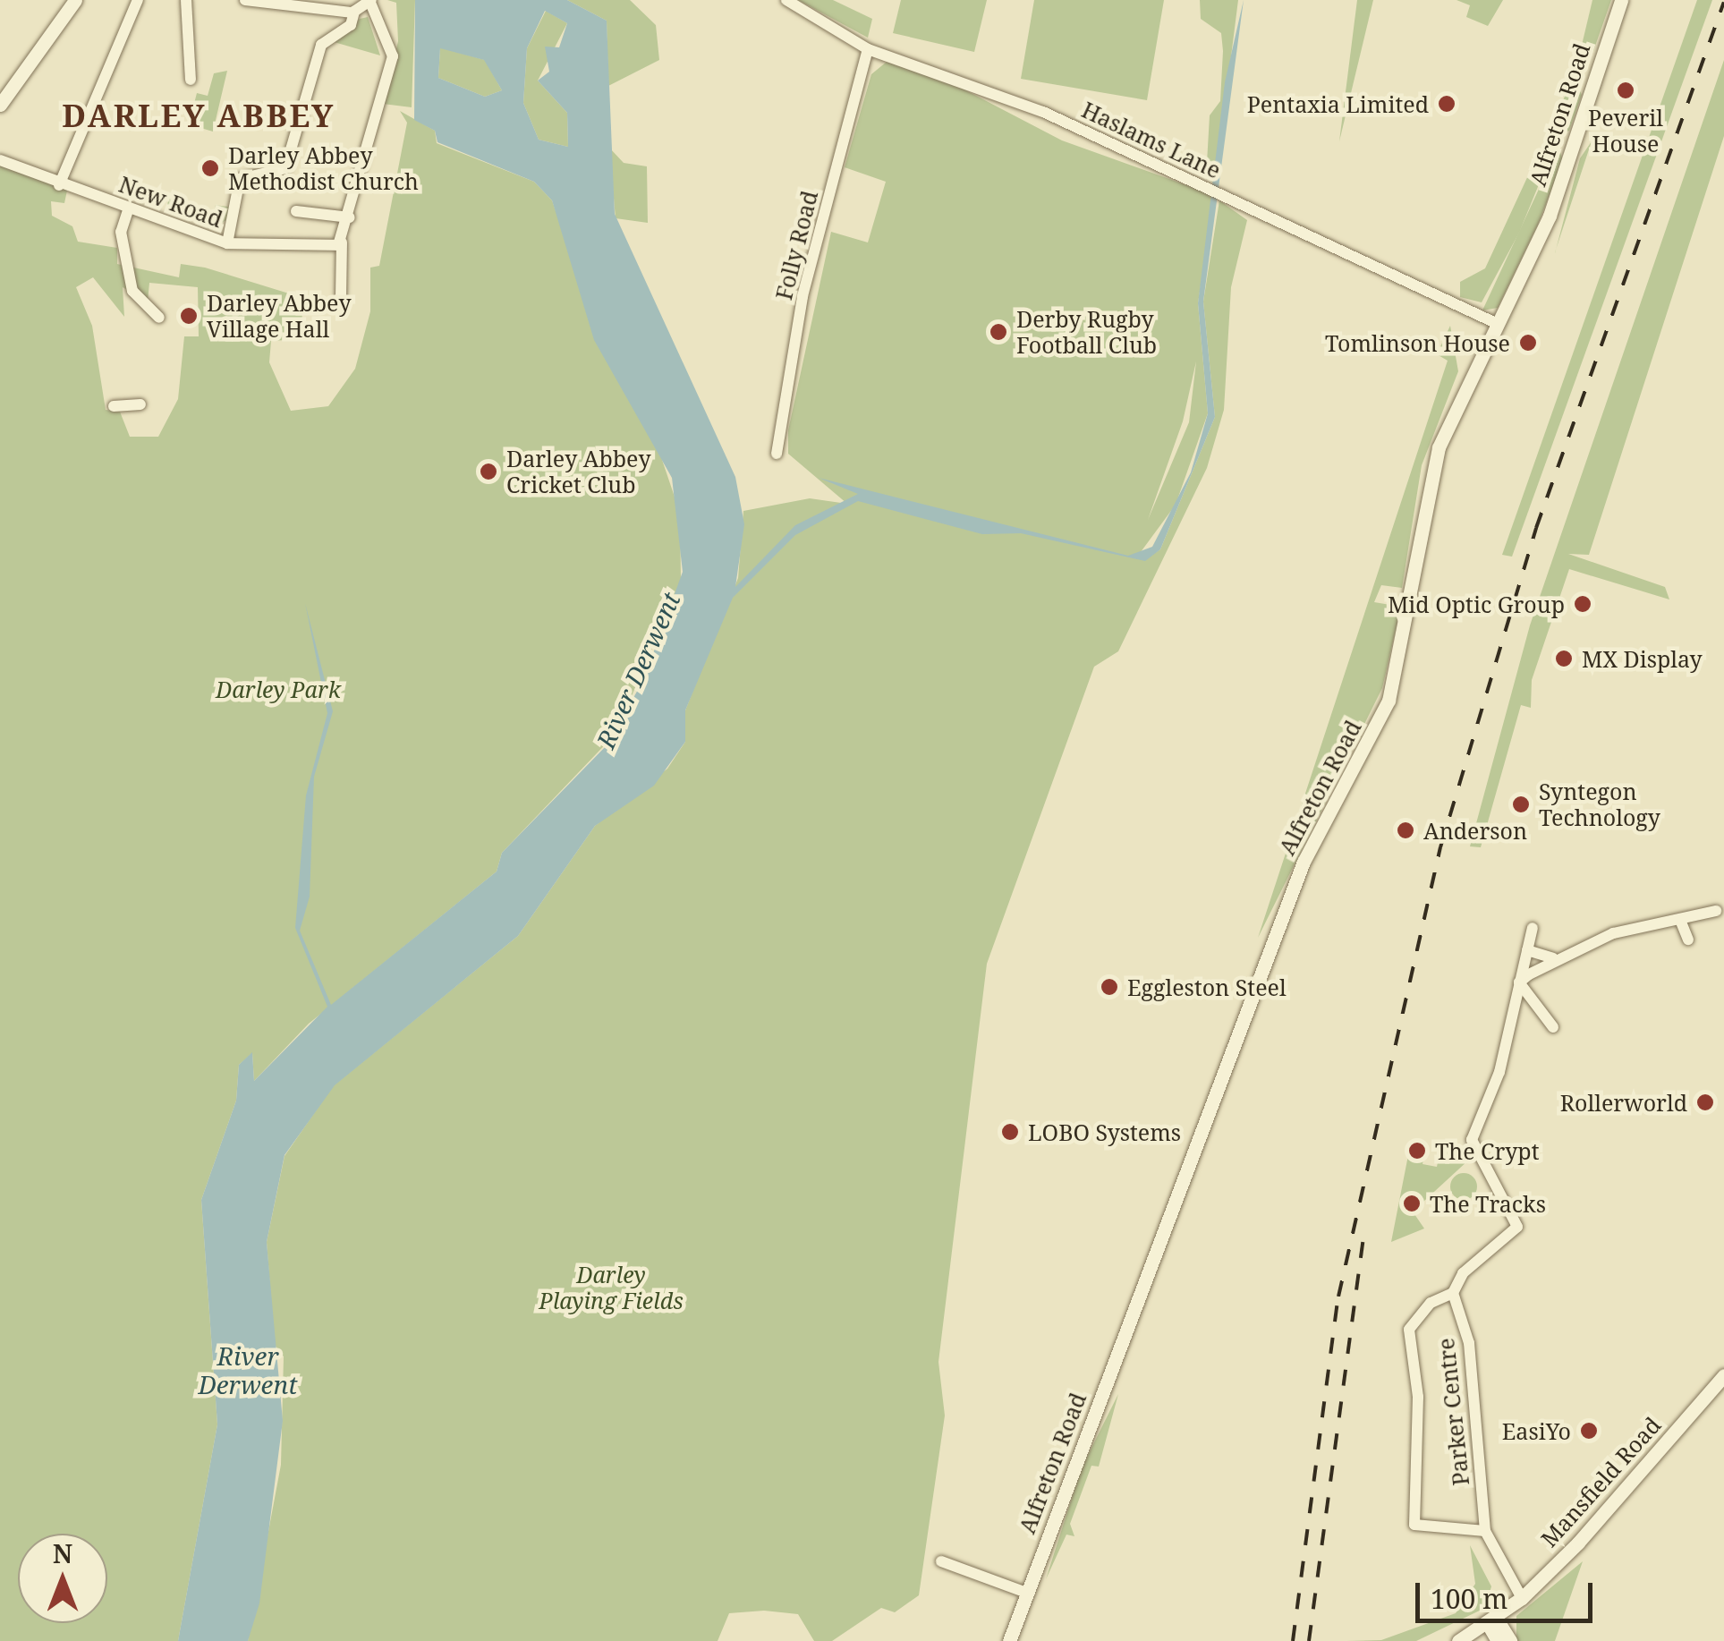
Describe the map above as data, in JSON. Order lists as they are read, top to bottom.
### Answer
{
  "streets": {
    "street": [
      "Alfreton Road",
      "Haslams Lane",
      "New Road",
      "Folly Road",
      "Parker Centre",
      "Mansfield Road"
    ]
  },
  "crossings": [
    ["Alfreton Road", "Haslams Lane"],
    ["Haslams Lane", "Folly Road"],
    ["Parker Centre", "Mansfield Road"]
  ],
  "districts": ["DARLEY ABBEY"],
  "water": ["River Derwent"],
  "parks": ["Darley Park", "Darley Playing Fields"],
  "places": [
    "Peveril House",
    "Pentaxia Limited",
    "Darley Abbey Methodist Church",
    "Darley Abbey Village Hall",
    "Derby Rugby Football Club",
    "Tomlinson House",
    "Darley Abbey Cricket Club",
    "Mid Optic Group",
    "MX Display",
    "Syntegon Technology",
    "Anderson",
    "Eggleston Steel",
    "Rollerworld",
    "LOBO Systems",
    "The Crypt",
    "The Tracks",
    "EasiYo"
  ],
  "scale_bar": "100 m",
  "north": "top"
}
